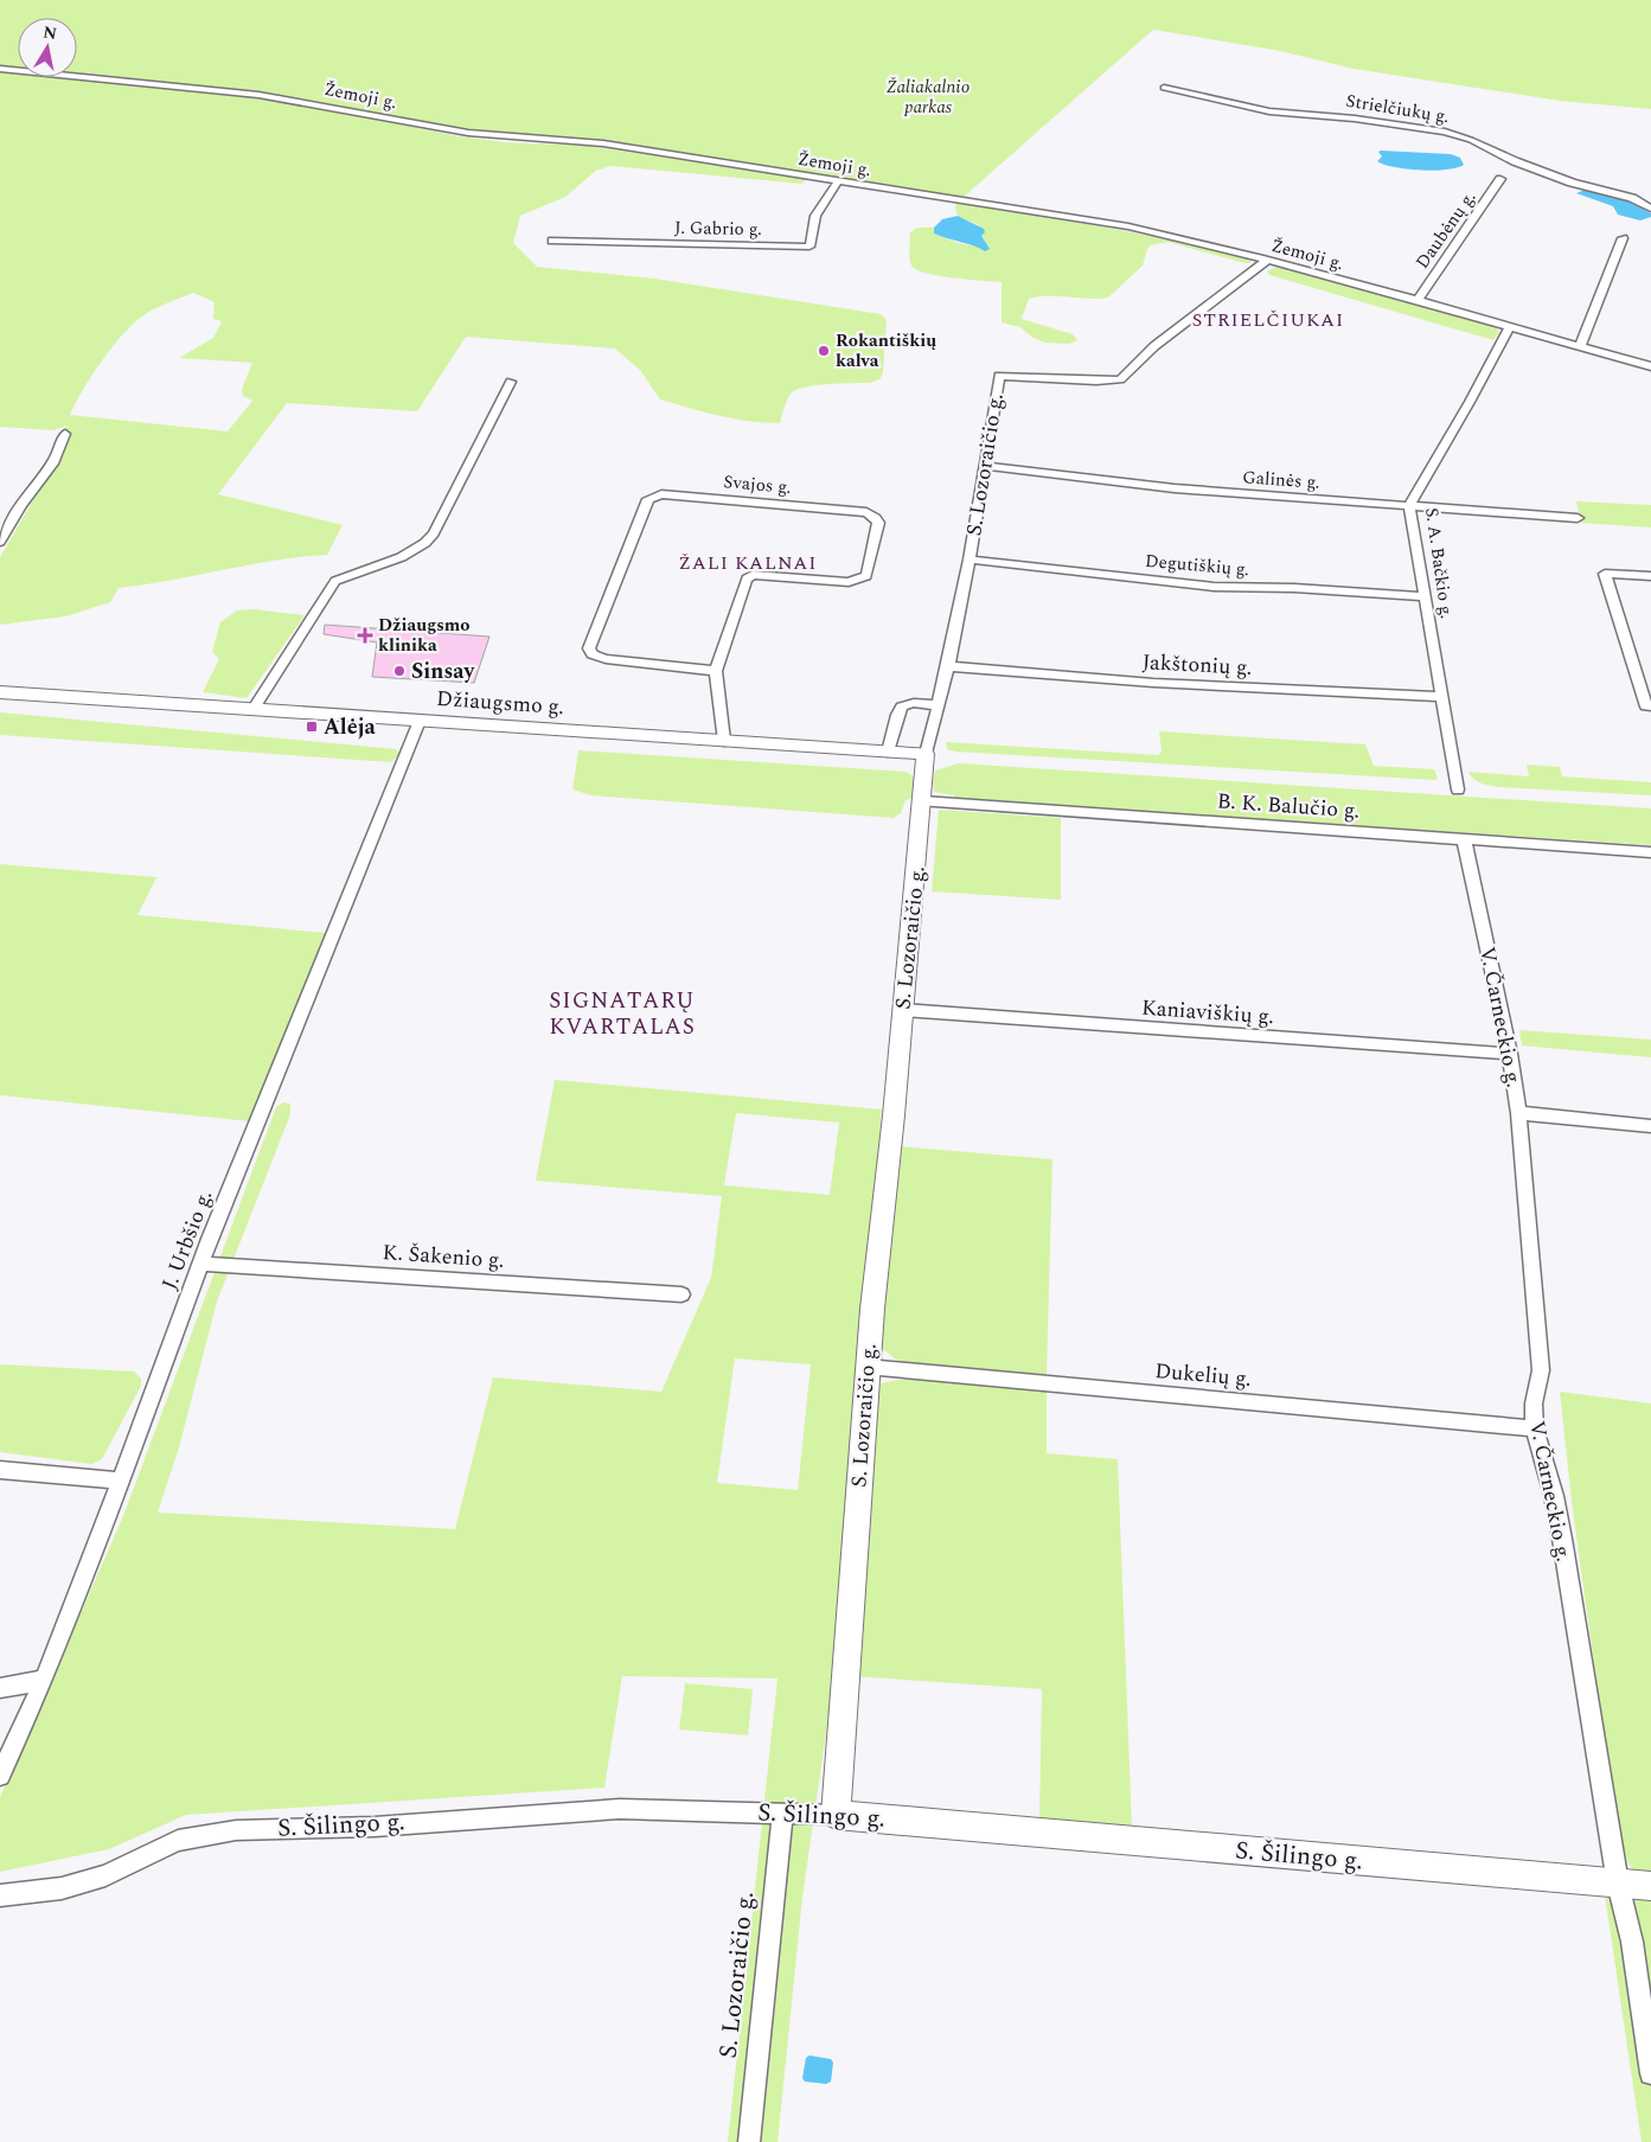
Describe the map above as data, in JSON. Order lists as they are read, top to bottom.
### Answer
{
  "streets": {
    "street": [
      "Žemoji g.",
      "Strielčiukų g.",
      "J. Gabrio g.",
      "Daubėnų g.",
      "S. Lozoraičio g.",
      "Galinės g.",
      "Svajos g.",
      "S. A. Bačkio g.",
      "Degutiškių g.",
      "Jakštonių g.",
      "Džiaugsmo g.",
      "B. K. Balučio g.",
      "Kaniaviškių g.",
      "V. Čarneckio g.",
      "J. Urbšio g.",
      "K. Šakenio g.",
      "Dukelių g.",
      "S. Šilingo g."
    ]
  },
  "crossings": [
    ["Žemoji g.", "J. Gabrio g."],
    ["Žemoji g.", "Daubėnų g."],
    ["Žemoji g.", "S. Lozoraičio g."],
    ["Žemoji g.", "S. A. Bačkio g."],
    ["S. Lozoraičio g.", "Galinės g."],
    ["S. Lozoraičio g.", "Degutiškių g."],
    ["S. Lozoraičio g.", "Jakštonių g."],
    ["S. Lozoraičio g.", "Džiaugsmo g."],
    ["S. Lozoraičio g.", "B. K. Balučio g."],
    ["S. Lozoraičio g.", "Kaniaviškių g."],
    ["S. Lozoraičio g.", "Dukelių g."],
    ["S. Lozoraičio g.", "S. Šilingo g."],
    ["Galinės g.", "S. A. Bačkio g."],
    ["Svajos g.", "Džiaugsmo g."],
    ["S. A. Bačkio g.", "Degutiškių g."],
    ["S. A. Bačkio g.", "Jakštonių g."],
    ["Džiaugsmo g.", "J. Urbšio g."],
    ["B. K. Balučio g.", "V. Čarneckio g."],
    ["Kaniaviškių g.", "V. Čarneckio g."],
    ["V. Čarneckio g.", "Dukelių g."],
    ["V. Čarneckio g.", "S. Šilingo g."],
    ["J. Urbšio g.", "K. Šakenio g."]
  ],
  "districts": ["STRIELČIUKAI", "ŽALI KALNAI", "SIGNATARŲ KVARTALAS"],
  "parks": ["Žaliakalnio parkas"],
  "places": {
    "other": ["Rokantiškių kalva", "Sinsay"],
    "health": ["Džiaugsmo klinika"],
    "transit": ["Alėja"]
  },
  "north": "top"
}
